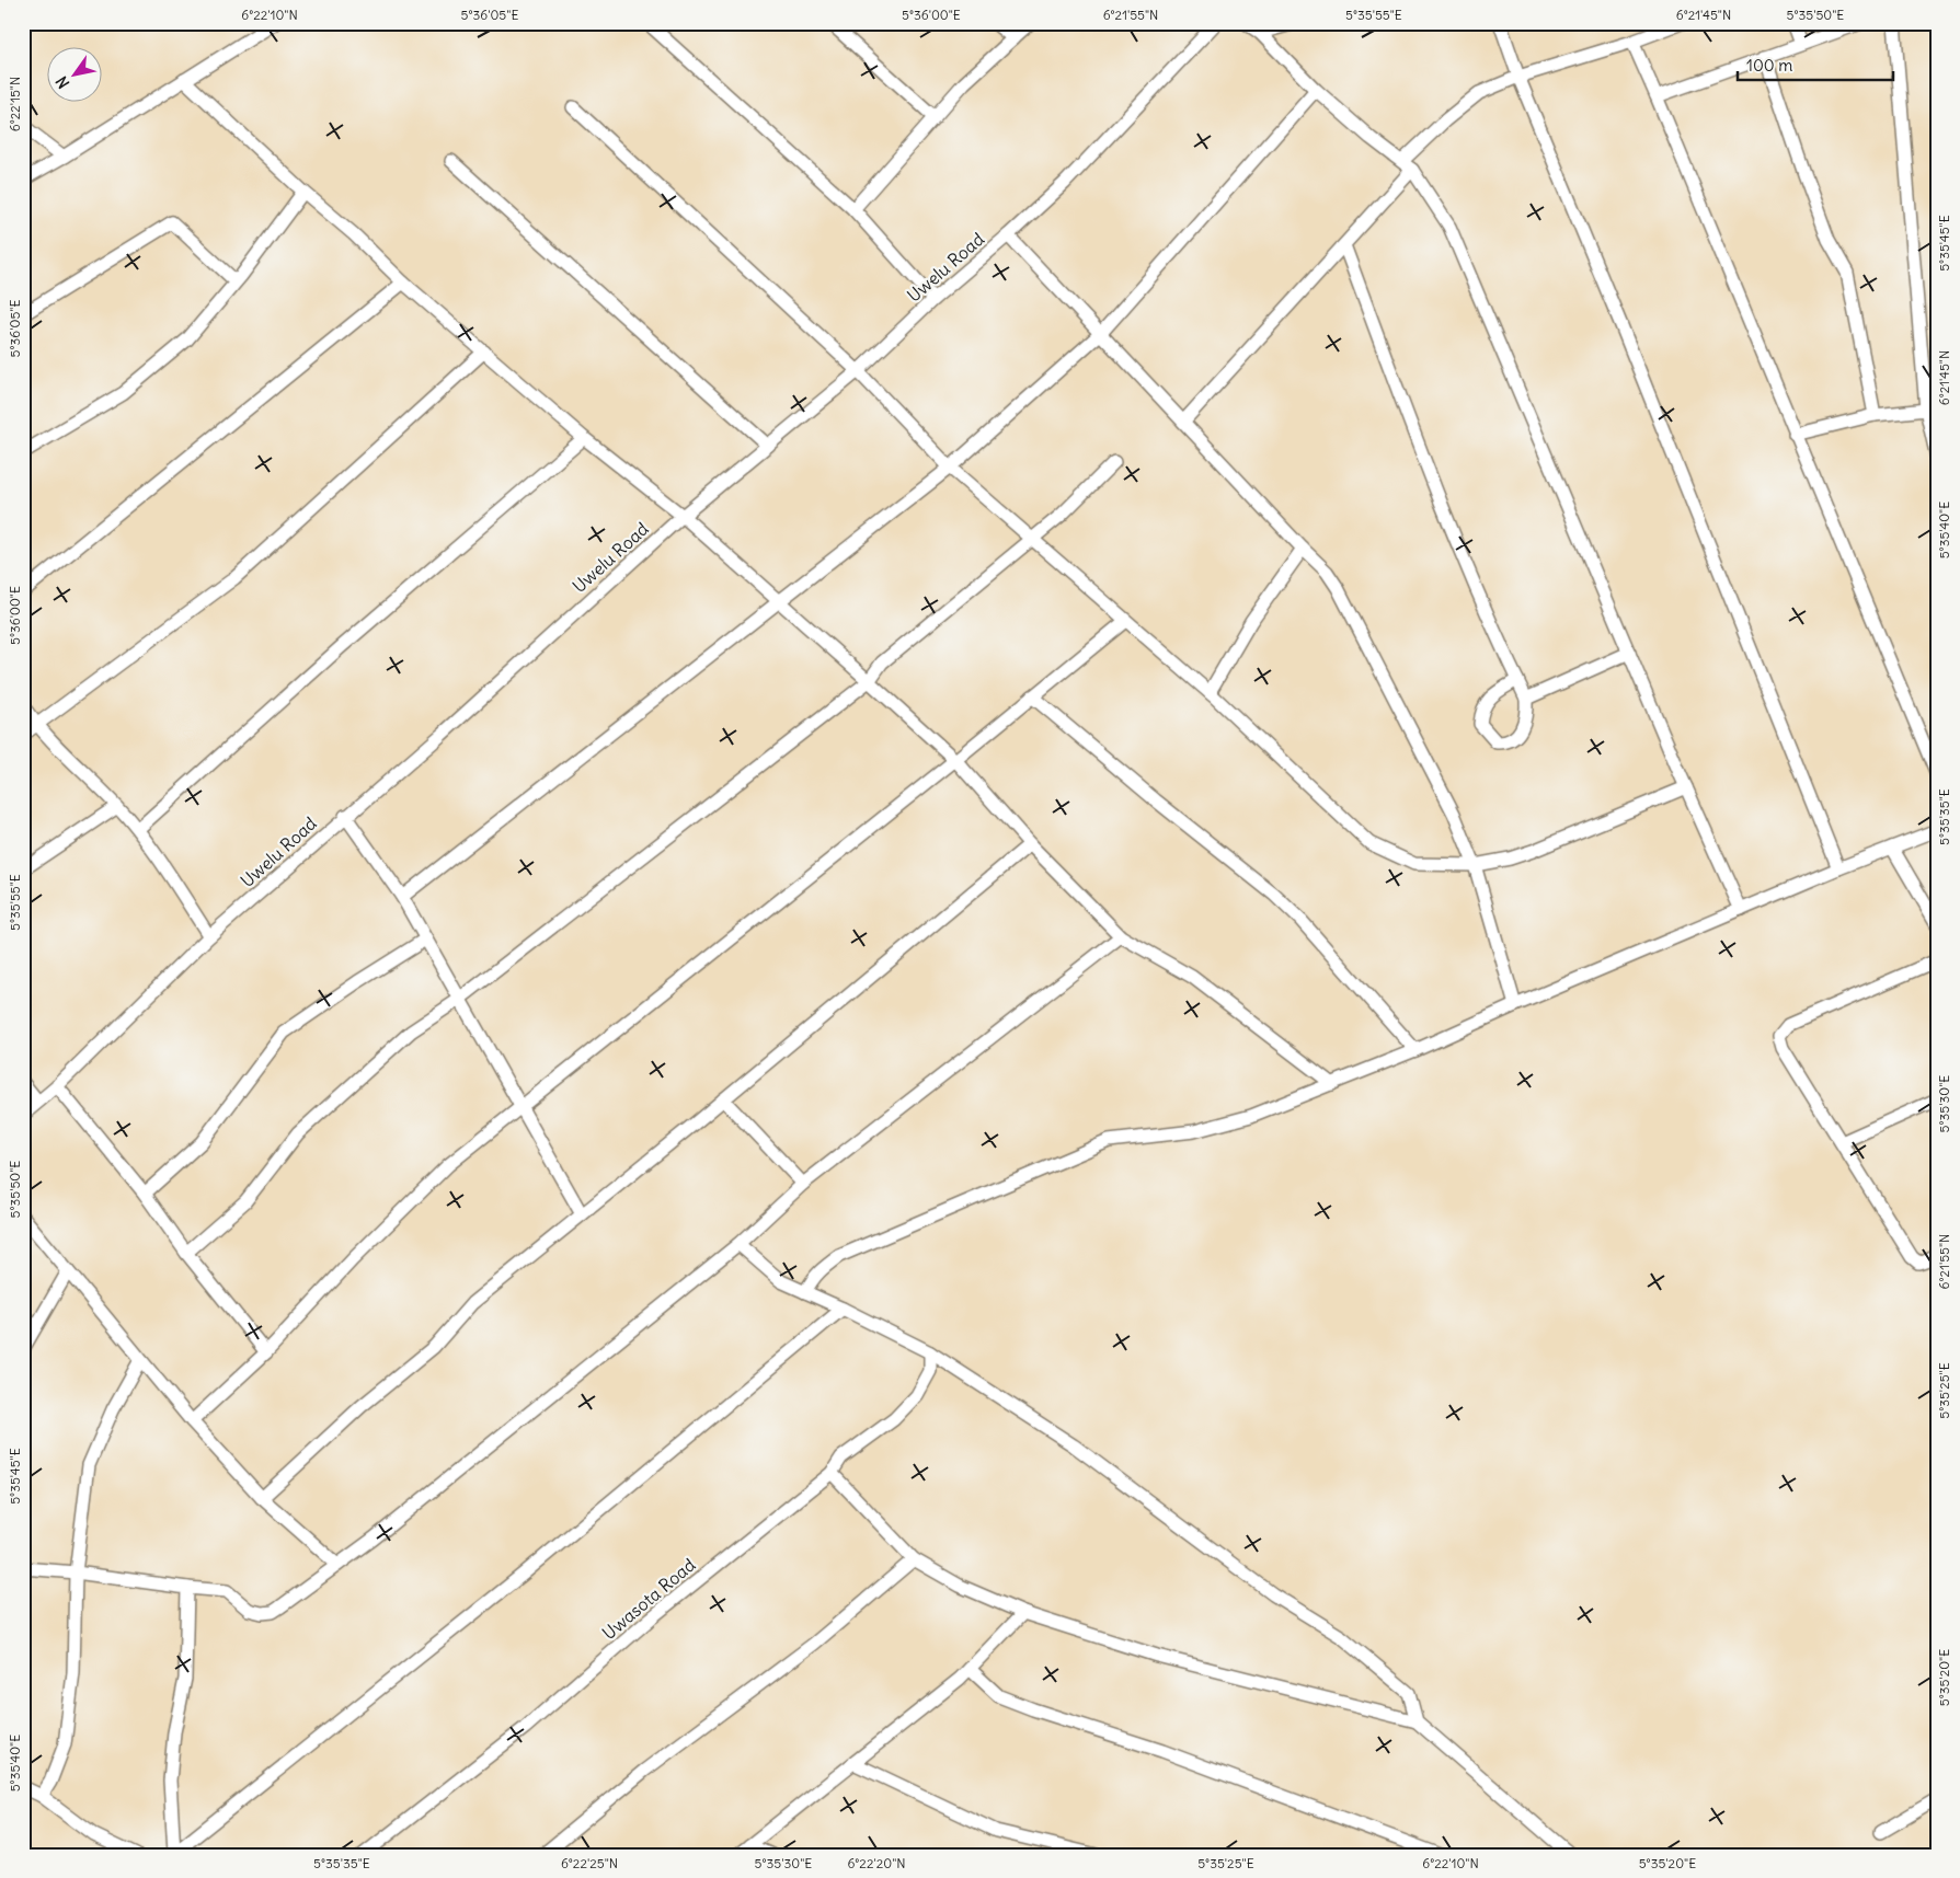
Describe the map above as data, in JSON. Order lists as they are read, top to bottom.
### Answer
{
  "streets": {
    "street": ["Uwelu Road", "Uwasota Road"]
  },
  "scale_bar": "100 m",
  "north": "bottom left",
  "coordinates": [
    "6°22'10\"N",
    "5°36'05\"E",
    "5°36'00\"E",
    "6°21'55\"N",
    "5°35'55\"E",
    "6°21'45\"N",
    "5°35'50\"E",
    "6°22'15\"N",
    "5°35'45\"E",
    "5°35'40\"E",
    "5°35'35\"E",
    "5°35'30\"E",
    "5°35'25\"E",
    "5°35'20\"E",
    "6°22'25\"N",
    "6°22'20\"N"
  ]
}
